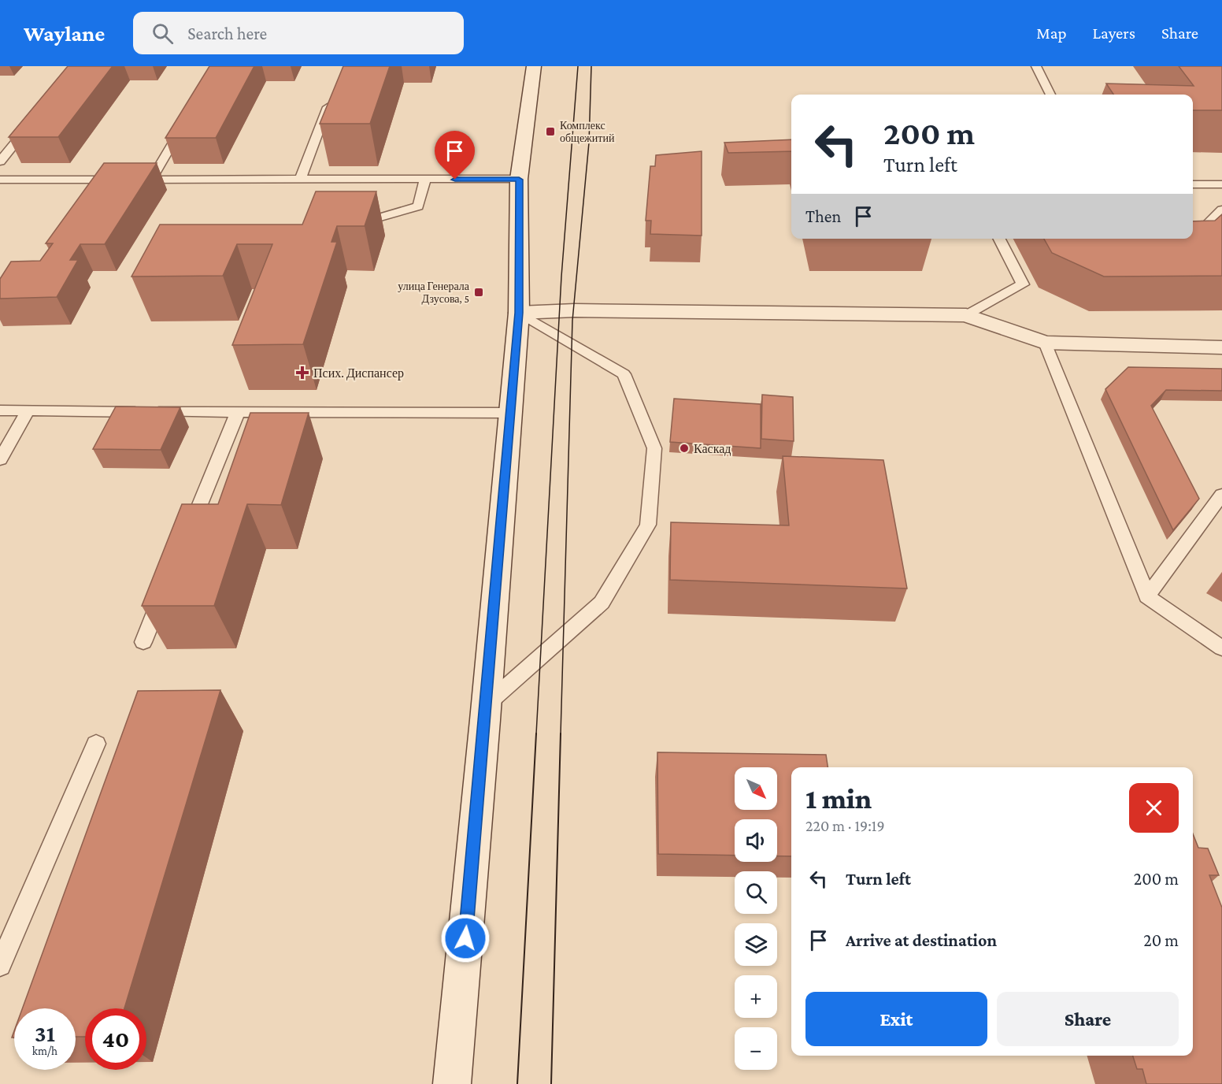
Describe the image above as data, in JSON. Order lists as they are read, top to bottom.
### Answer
{
  "places": {
    "transit": ["Комплекс общежитий", "улица Генерала Дзусова, 5"],
    "health": ["Псих. Диспансер"],
    "other": ["Каскад"]
  },
  "north": "bottom right",
  "page": {
    "header": "Waylane",
    "search": "Search here",
    "nav": ["Map", "Layers", "Share"],
    "turn": ["200 m", "Turn left"],
    "then": "Then",
    "map_buttons": ["+", "−"],
    "heading": ["1 min", "220 m · 19:19"],
    "list": [
      {
        "name": "Turn left",
        "value": "200 m"
      },
      {
        "name": "Arrive at destination",
        "value": "20 m"
      }
    ],
    "buttons": ["Exit", "Share"],
    "speed": "31 km/h",
    "limit": "40"
  }
}
